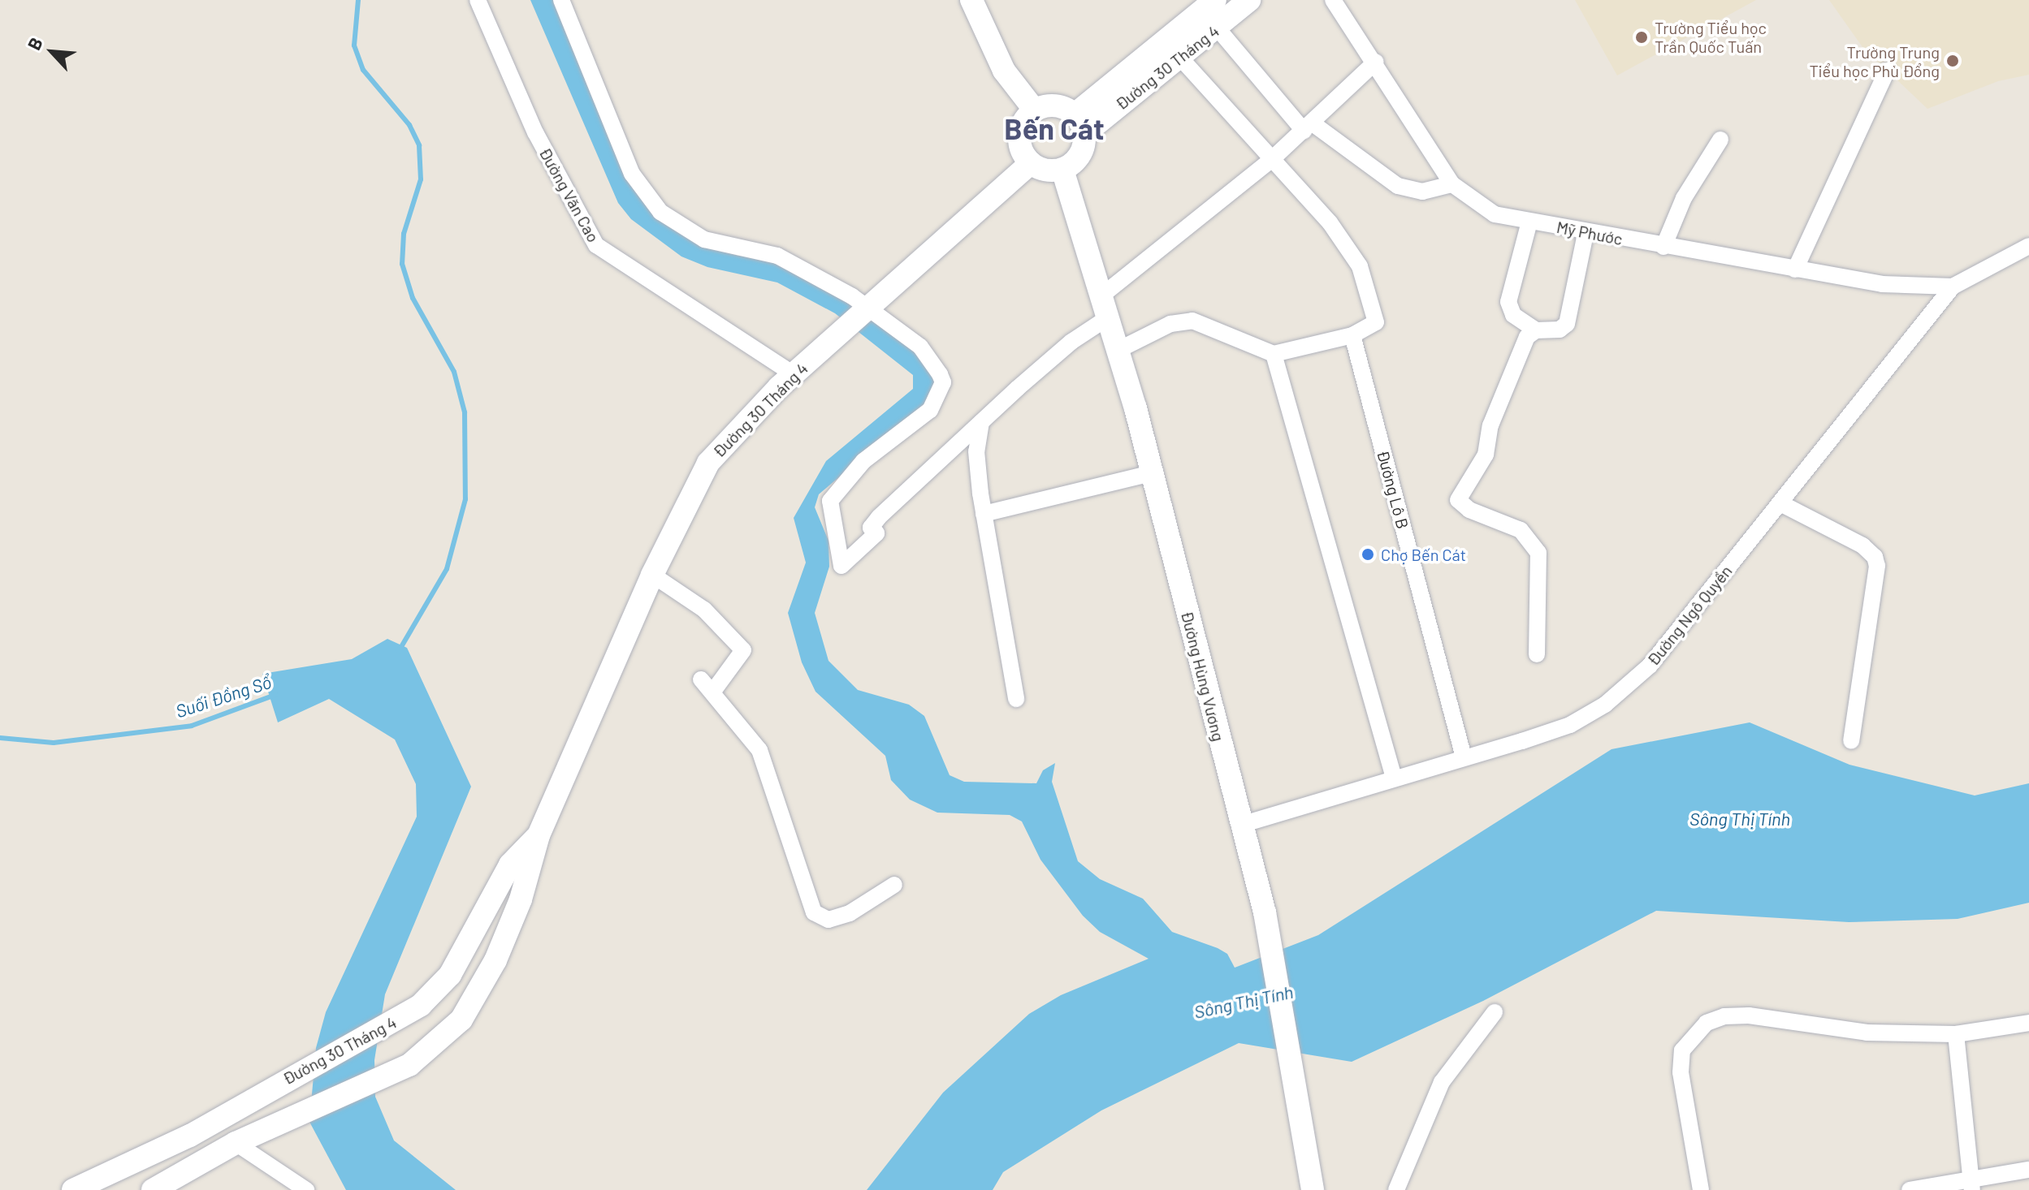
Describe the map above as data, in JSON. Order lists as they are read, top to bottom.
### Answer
{
  "streets": {
    "main road": ["Đường 30 Tháng 4", "Đường Hùng Vương"],
    "street": [
      "Đường Văn Cao",
      "Mỹ Phước",
      "Đường Lô B",
      "Đường Ngô Quyền"
    ]
  },
  "crossings": [
    ["Đường 30 Tháng 4", "Đường Văn Cao"],
    ["Đường 30 Tháng 4", "Đường Hùng Vương"],
    ["Mỹ Phước", "Đường Ngô Quyền"],
    ["Đường Lô B", "Đường Ngô Quyền"],
    ["Đường Ngô Quyền", "Đường Hùng Vương"]
  ],
  "districts": ["Bến Cát"],
  "water": ["Suối Đồng Sổ", "Sông Thị Tính"],
  "places": ["Trường Tiểu học Trần Quốc Tuấn", "Trường Trung Tiểu học Phù Đổng", "Chợ Bến Cát"],
  "north": "top left"
}
